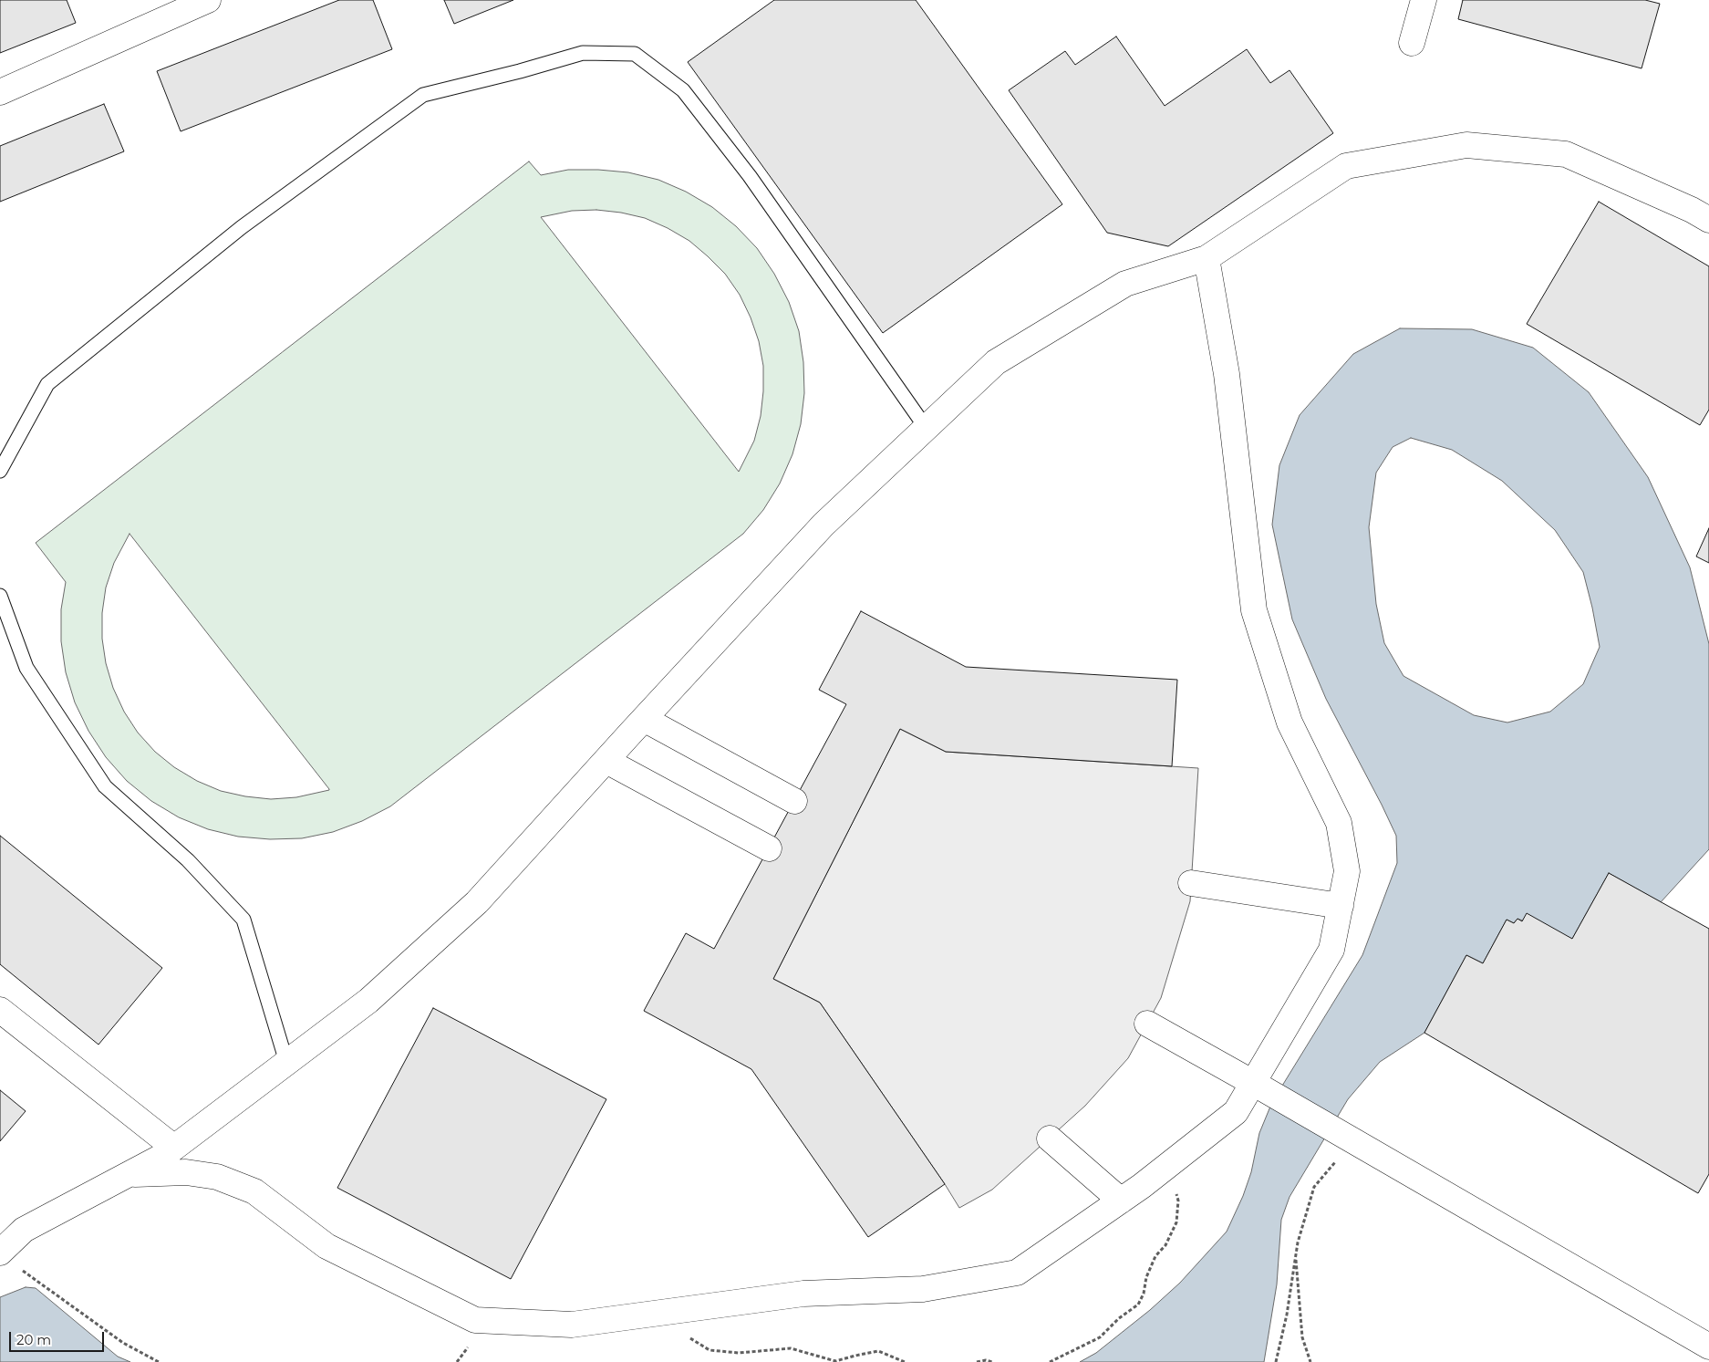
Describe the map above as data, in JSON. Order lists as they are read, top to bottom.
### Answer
{
  "scale_bar": "20 m"
}
